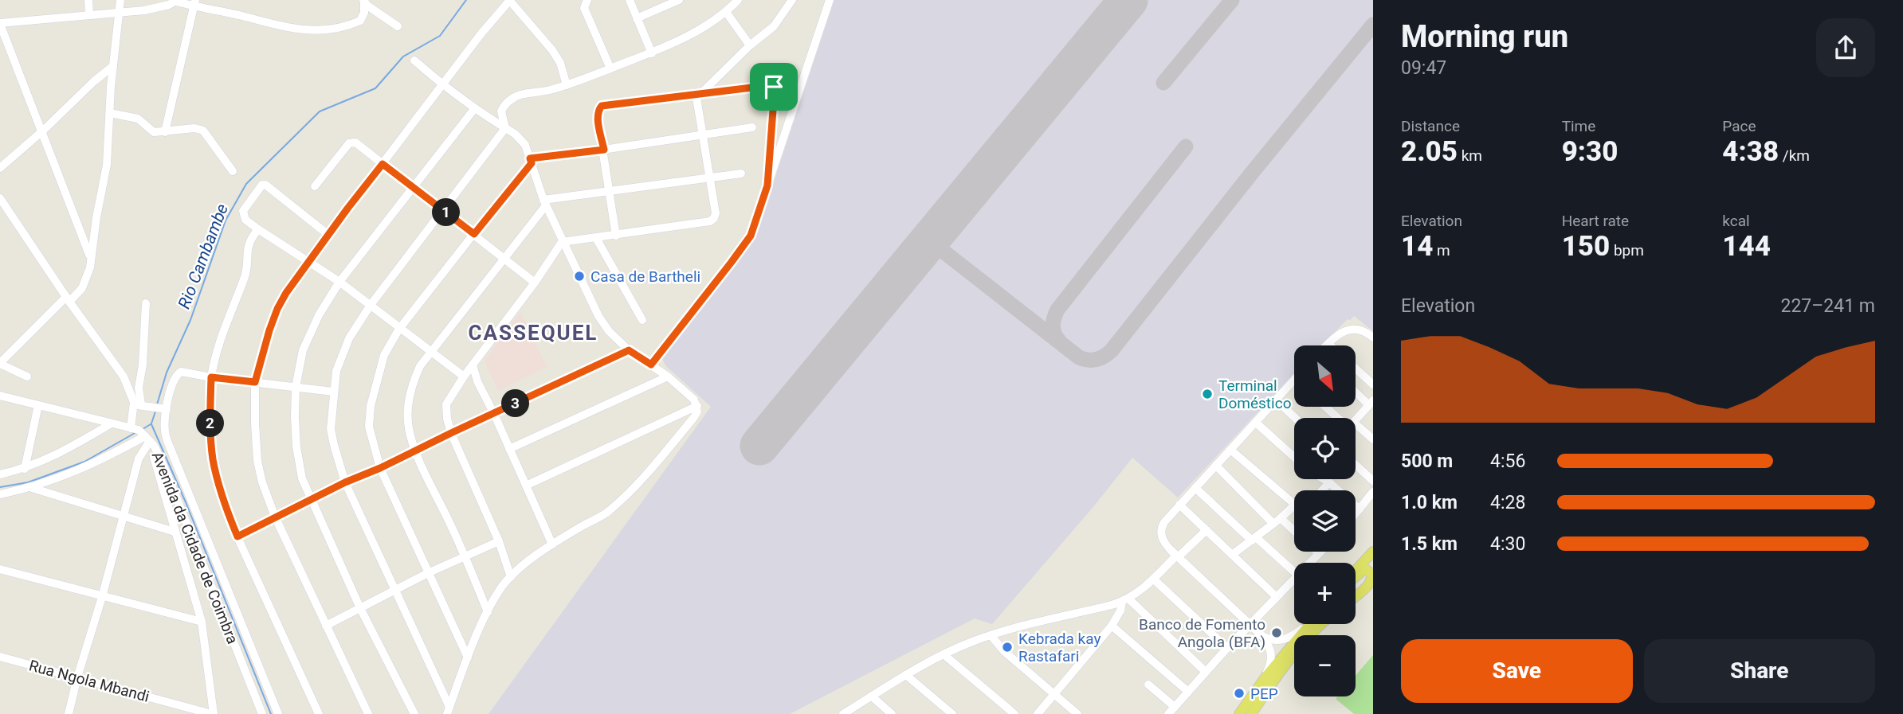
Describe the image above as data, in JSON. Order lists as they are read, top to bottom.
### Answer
{
  "streets": {
    "street": ["Avenida da Cidade de Coimbra", "Rua Ngola Mbandi"]
  },
  "districts": ["CASSEQUEL"],
  "water": ["Rio Cambambe"],
  "places": [
    "Casa de Bartheli",
    "Terminal Doméstico",
    "Banco de Fomento Angola (BFA)",
    "Kebrada kay Rastafari",
    "PEP"
  ],
  "north": "bottom right",
  "page": {
    "heading": ["Morning run", "09:47"],
    "stats": [
      ["Distance", "2.05 km"],
      ["Time", "9:30"],
      ["Pace", "4:38 /km"],
      ["Elevation", "14 m"],
      ["Heart rate", "150 bpm"],
      ["kcal", "144"]
    ],
    "pins": ["1", "3", "2"],
    "chart": ["Elevation", "227–241 m"],
    "map_buttons": ["+", "−"],
    "list": [
      {
        "name": "500 m",
        "note": "4:56"
      },
      {
        "name": "1.0 km",
        "note": "4:28"
      },
      {
        "name": "1.5 km",
        "note": "4:30"
      }
    ],
    "buttons": ["Save", "Share"]
  }
}
